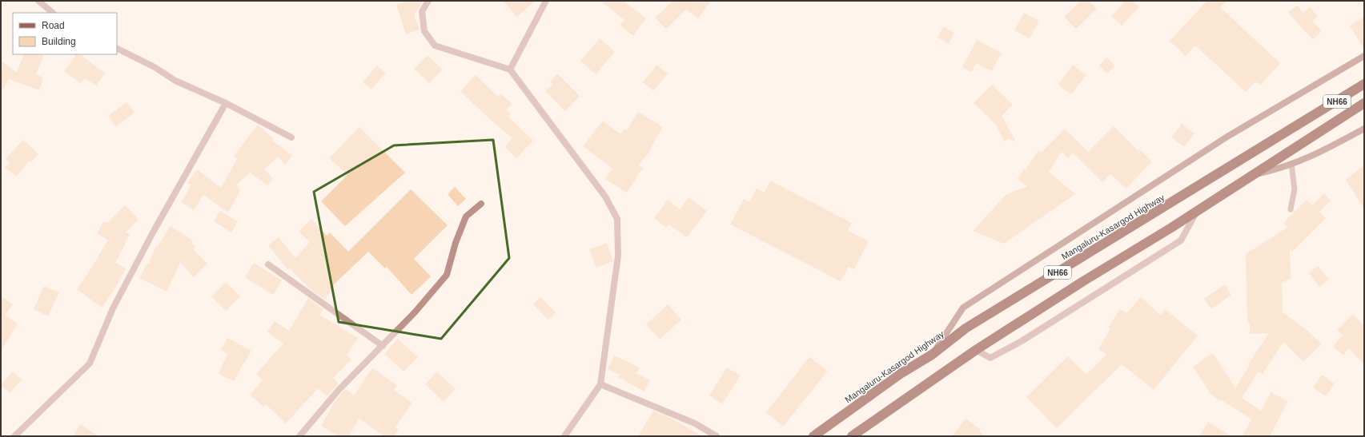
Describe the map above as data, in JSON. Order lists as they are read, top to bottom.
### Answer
{
  "streets": {
    "highway": ["NH66", "Mangaluru-Kasargod Highway"]
  },
  "legend": ["Road", "Building"]
}
